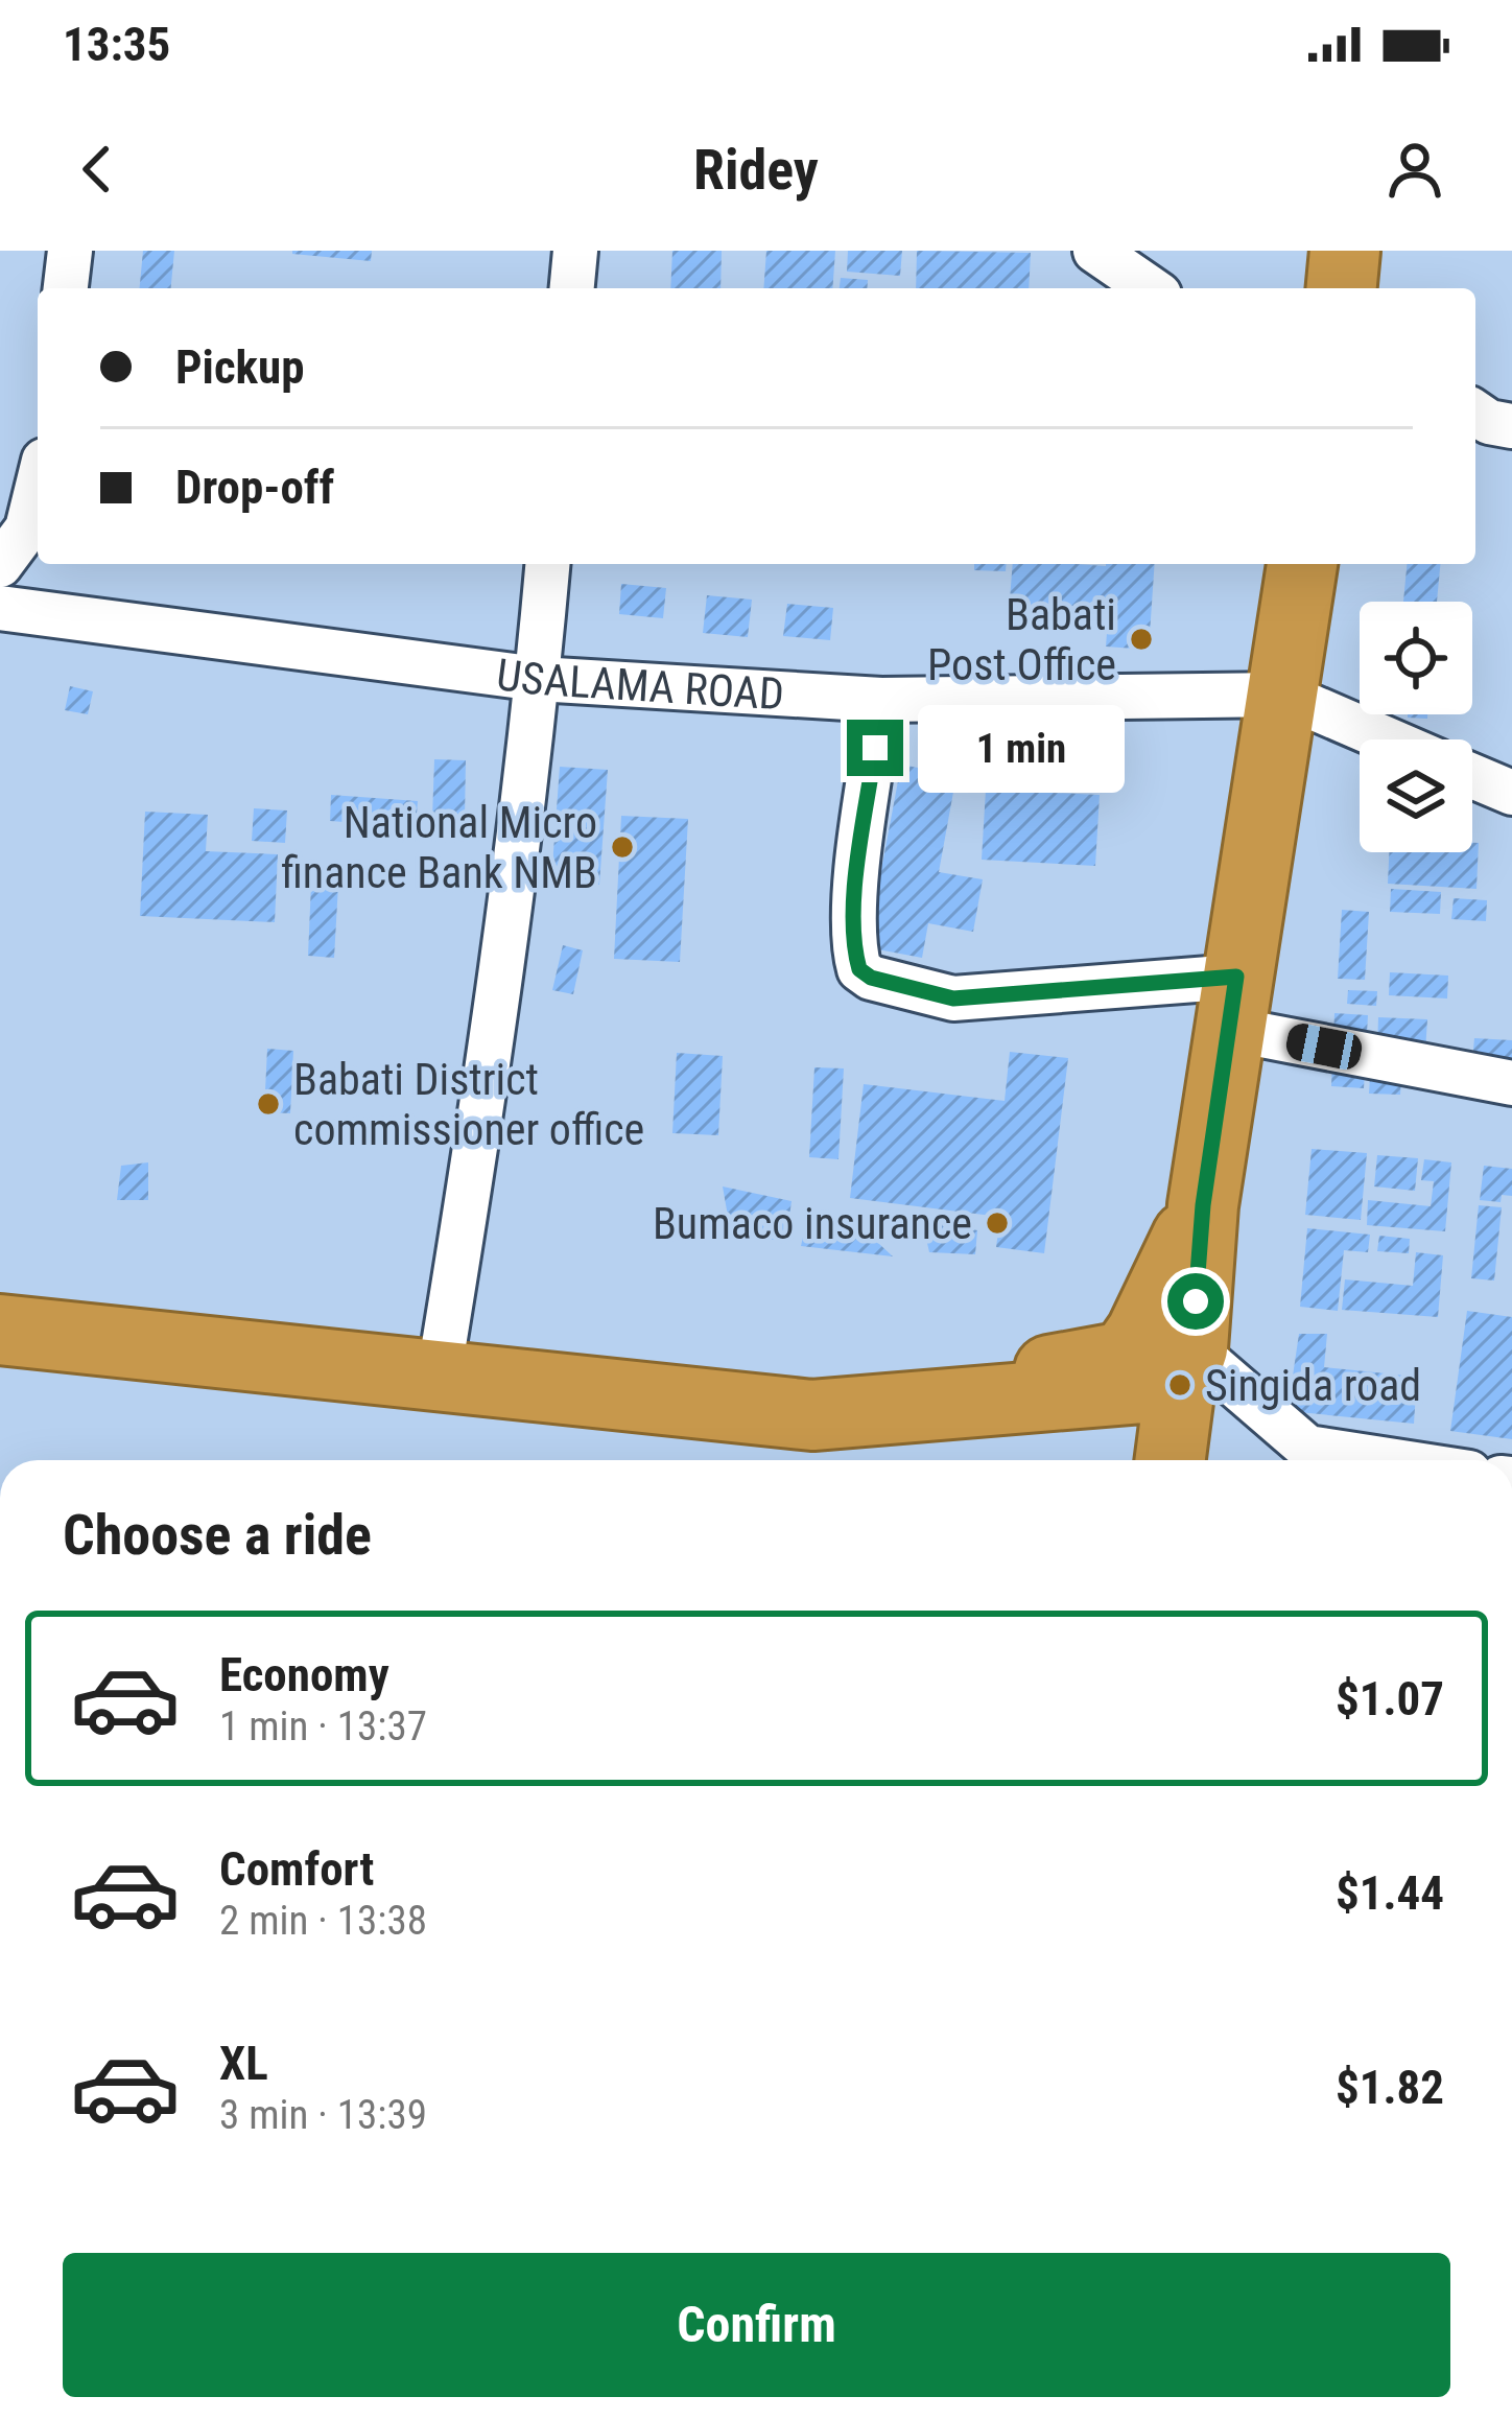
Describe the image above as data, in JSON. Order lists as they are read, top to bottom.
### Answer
{
  "streets": {
    "street": ["USALAMA ROAD"]
  },
  "places": [
    "Babati Post Office",
    "National Micro finance Bank NMB",
    "Babati District commissioner office",
    "Bumaco insurance",
    "Singida road"
  ],
  "page": {
    "status": "13:35",
    "header": "Ridey",
    "banner": ["Pickup", "Drop-off"],
    "bubble": "1 min",
    "heading": "Choose a ride",
    "list": [
      {
        "name": "Economy",
        "note": "1 min · 13:37",
        "value": "$1.07"
      },
      {
        "name": "Comfort",
        "note": "2 min · 13:38",
        "value": "$1.44"
      },
      {
        "name": "XL",
        "note": "3 min · 13:39",
        "value": "$1.82"
      }
    ],
    "buttons": "Confirm"
  }
}
